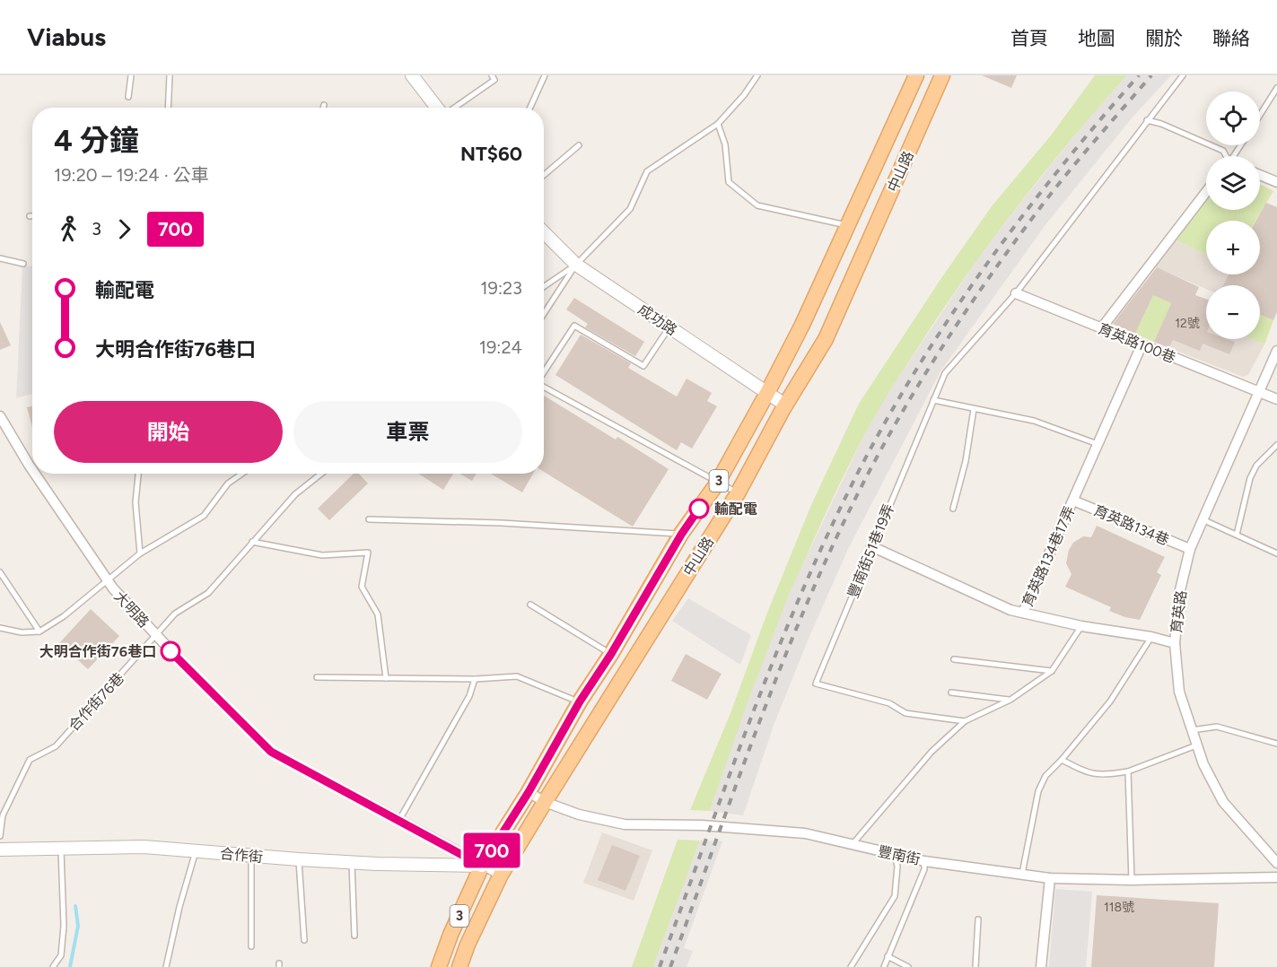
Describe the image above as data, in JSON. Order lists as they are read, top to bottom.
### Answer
{
  "streets": {
    "main road": ["中山路", "3"],
    "street": [
      "成功路",
      "育英路100巷",
      "育英路134巷",
      "育英路134巷17弄",
      "大明路",
      "育英路",
      "合作街",
      "豐南街"
    ],
    "lane": ["豐南街51巷19弄", "合作街76巷"]
  },
  "crossings": [
    ["中山路", "成功路"],
    ["中山路", "大明路"],
    ["中山路", "合作街"],
    ["中山路", "豐南街"],
    ["育英路100巷", "豐南街51巷19弄"],
    ["育英路100巷", "育英路134巷17弄"],
    ["育英路100巷", "育英路"],
    ["育英路134巷", "育英路134巷17弄"],
    ["育英路134巷", "育英路"],
    ["大明路", "合作街76巷"],
    ["大明路", "合作街"]
  ],
  "places": ["輸配電", "大明合作街76巷口"],
  "lines": ["bus line 700"],
  "house_numbers": ["12號", "118號"],
  "page": {
    "header": "Viabus",
    "nav": [
      "首頁",
      "地圖",
      "關於",
      "聯絡"
    ],
    "on_map": "700",
    "map_buttons": ["+", "−"],
    "heading": ["4 分鐘", "19:20 – 19:24 · 公車", "NT$60"],
    "legs": ["3", "700"],
    "list": [
      {
        "name": "輸配電",
        "value": "19:23"
      },
      {
        "name": "大明合作街76巷口",
        "value": "19:24"
      }
    ],
    "buttons": ["開始", "車票"]
  }
}
